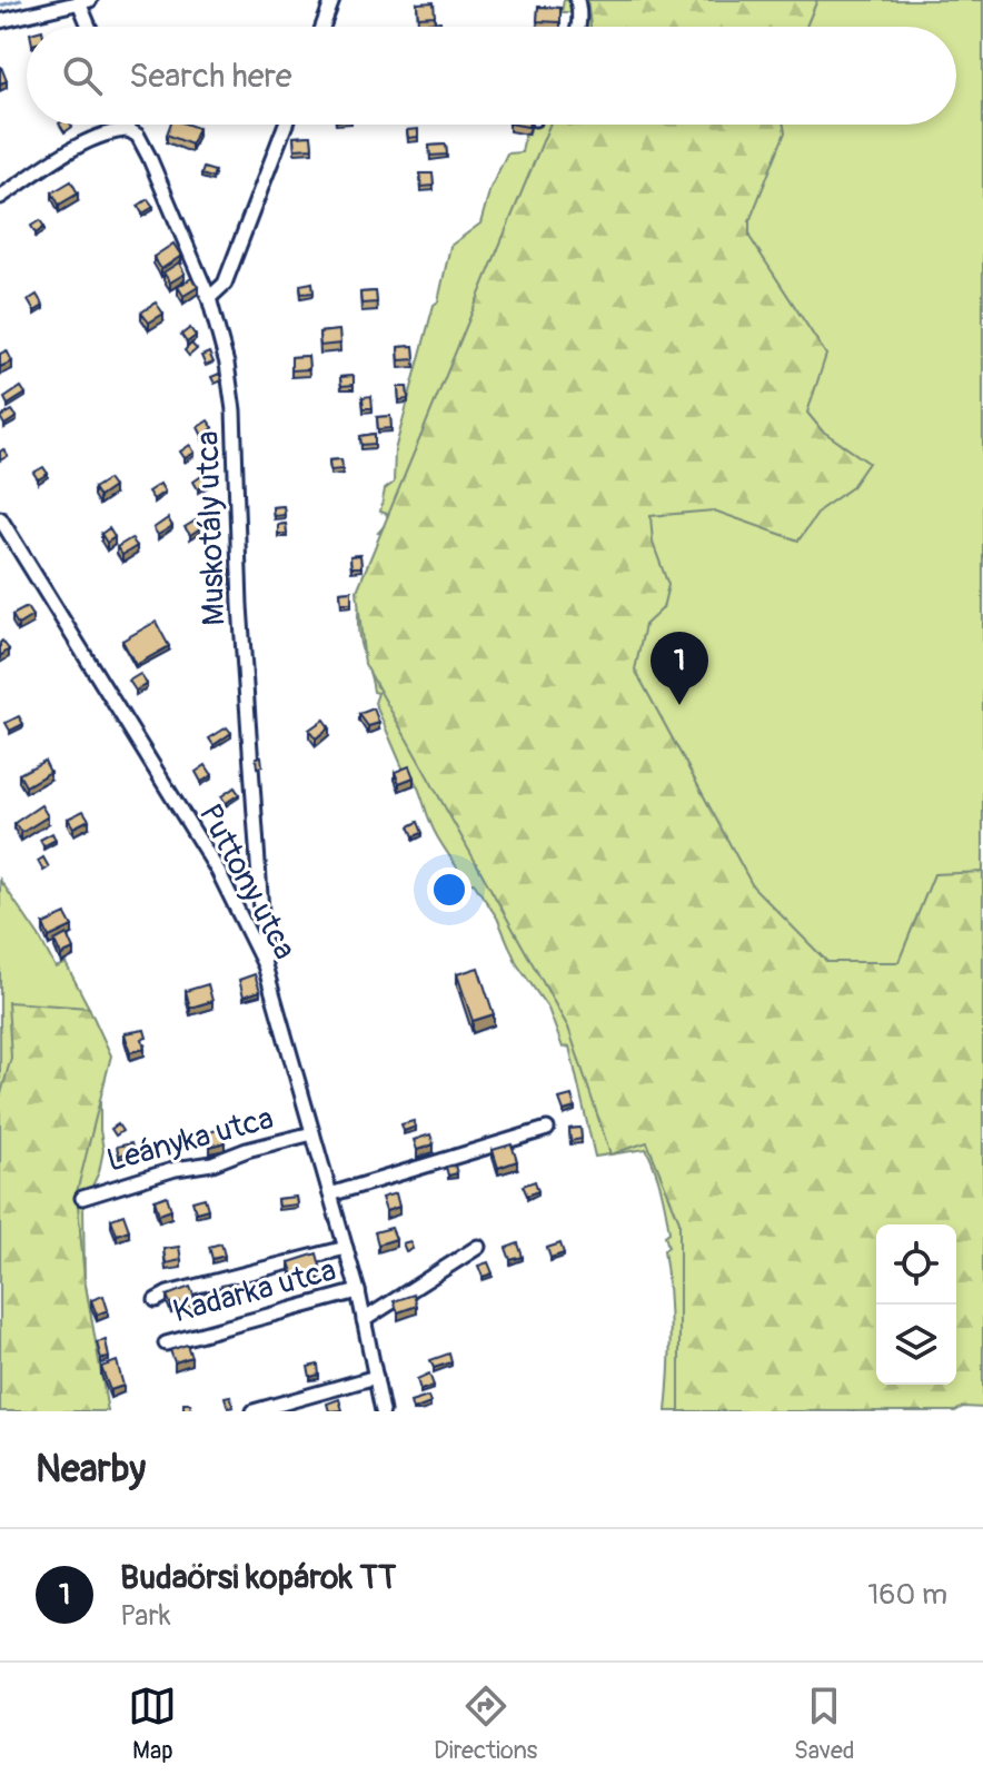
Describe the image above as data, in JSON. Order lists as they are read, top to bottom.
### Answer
{
  "streets": {
    "street": [
      "Muskotály utca",
      "Puttony utca",
      "Leányka utca",
      "Kadarka utca"
    ]
  },
  "crossings": [
    ["Muskotály utca", "Puttony utca"],
    ["Puttony utca", "Leányka utca"],
    ["Puttony utca", "Kadarka utca"]
  ],
  "page": {
    "search": "Search here",
    "pins": "1",
    "heading": "Nearby",
    "list": [
      {
        "mark": "1",
        "name": "Budaörsi kopárok TT",
        "note": "Park",
        "value": "160 m"
      }
    ],
    "nav": ["Map", "Directions", "Saved"]
  }
}
